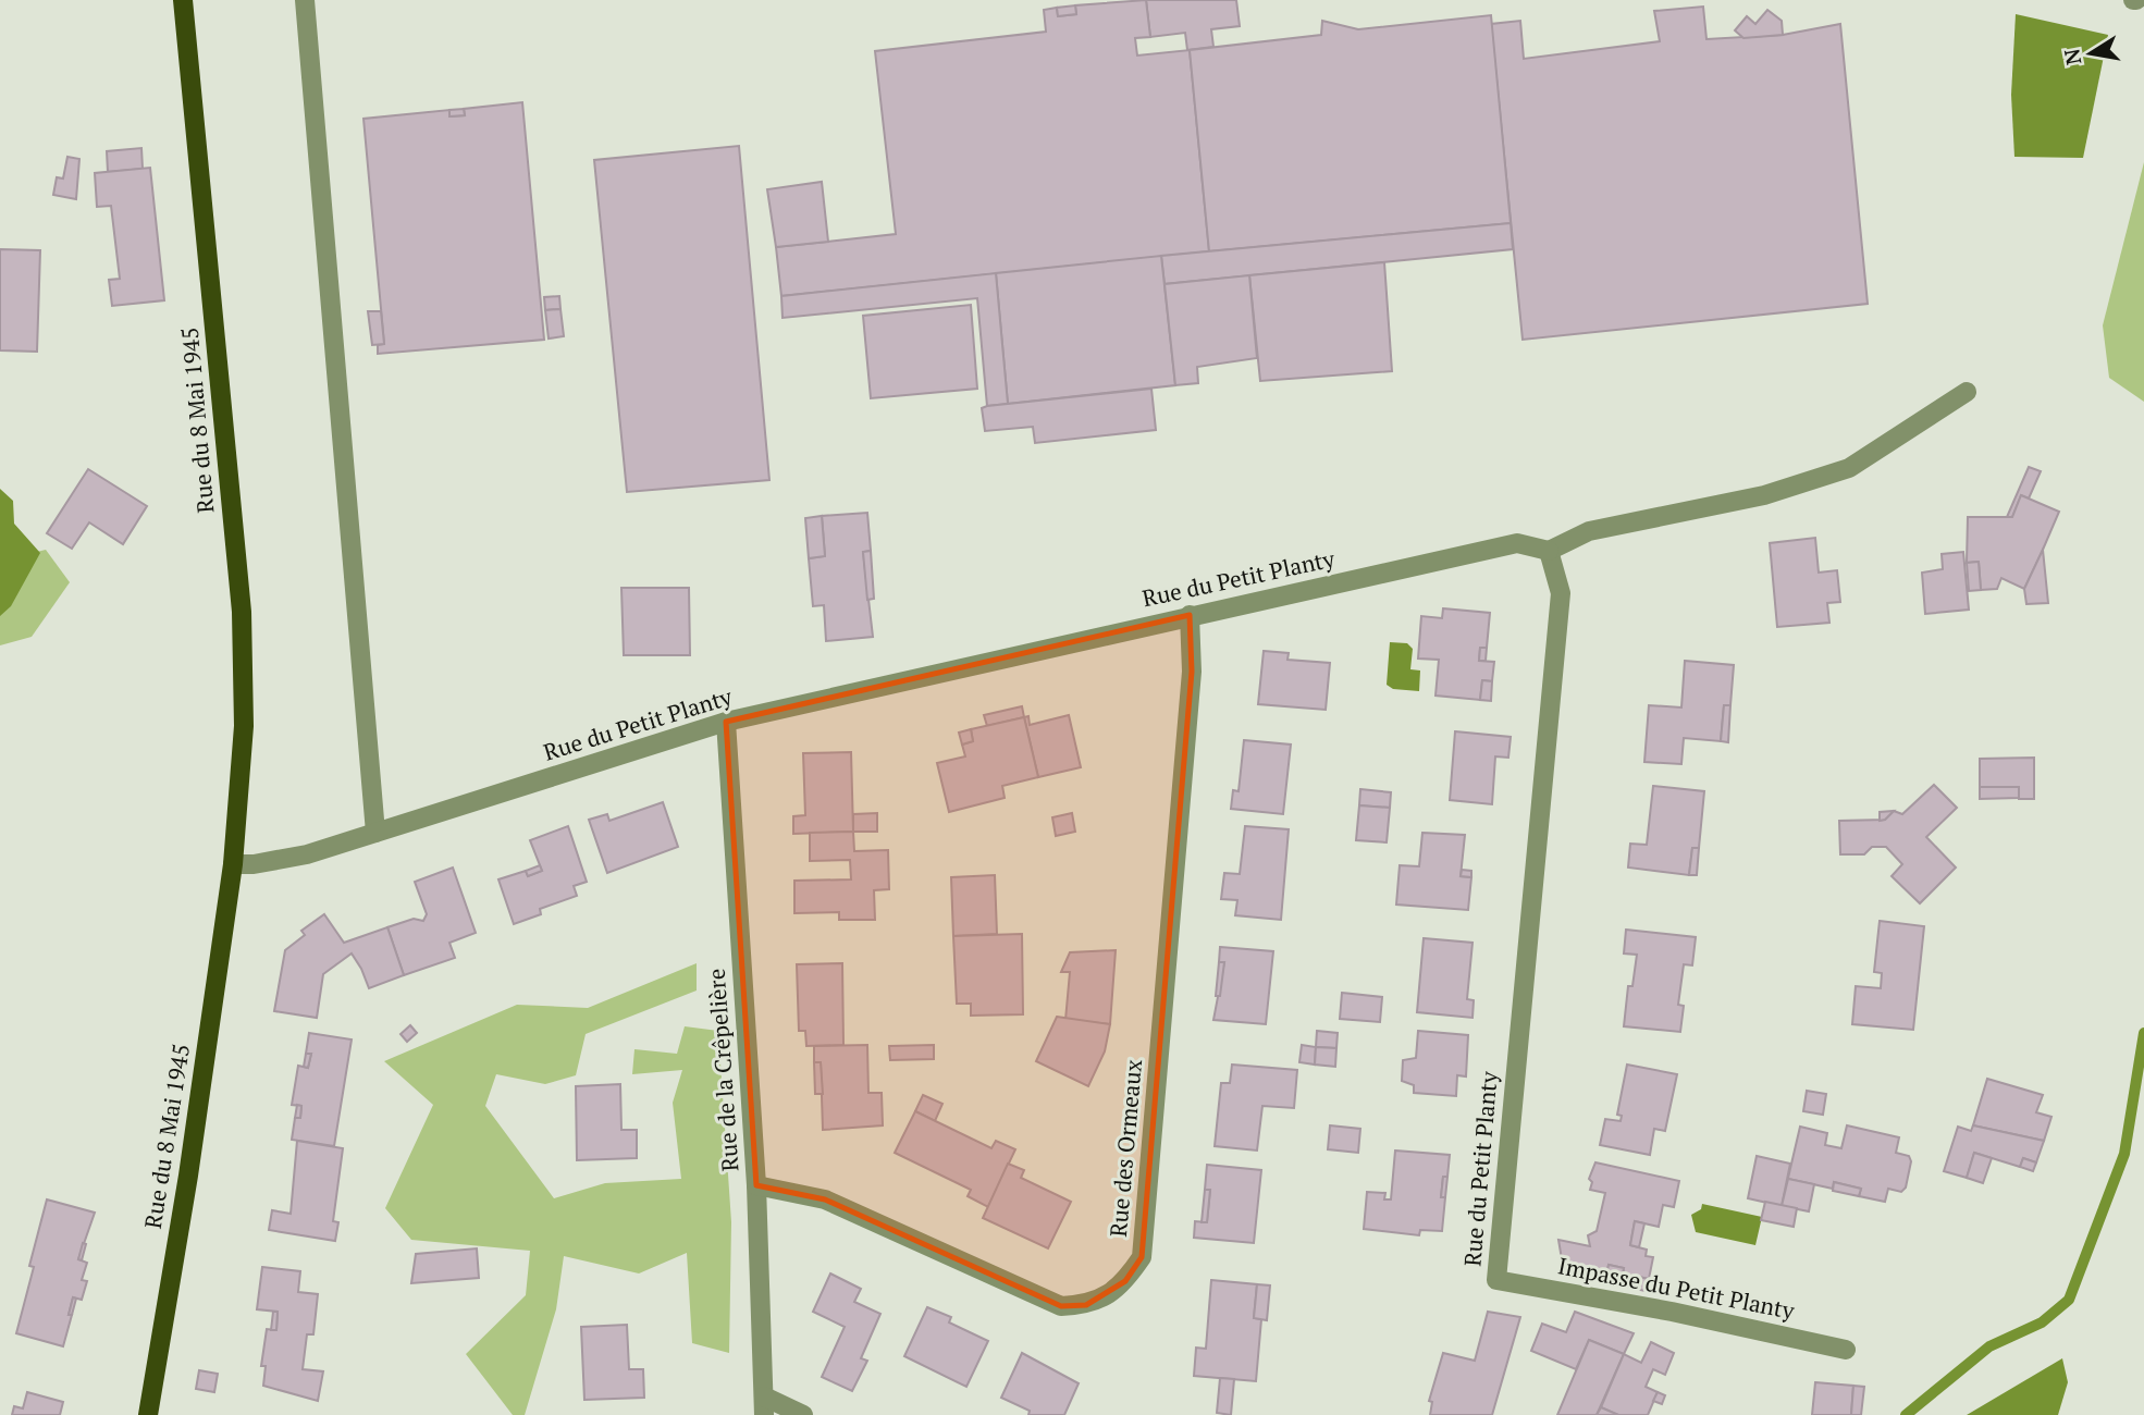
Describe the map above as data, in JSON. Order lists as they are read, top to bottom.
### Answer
{
  "streets": {
    "main road": ["Rue du 8 Mai 1945"],
    "street": [
      "Rue du Petit Planty",
      "Rue de la Crêpelière",
      "Rue des Ormeaux",
      "Impasse du Petit Planty"
    ]
  },
  "crossings": [
    ["Rue du 8 Mai 1945", "Rue du Petit Planty"],
    ["Rue du Petit Planty", "Rue de la Crêpelière"],
    ["Rue du Petit Planty", "Rue des Ormeaux"],
    ["Rue du Petit Planty", "Impasse du Petit Planty"],
    ["Rue de la Crêpelière", "Rue des Ormeaux"]
  ],
  "north": "left"
}
